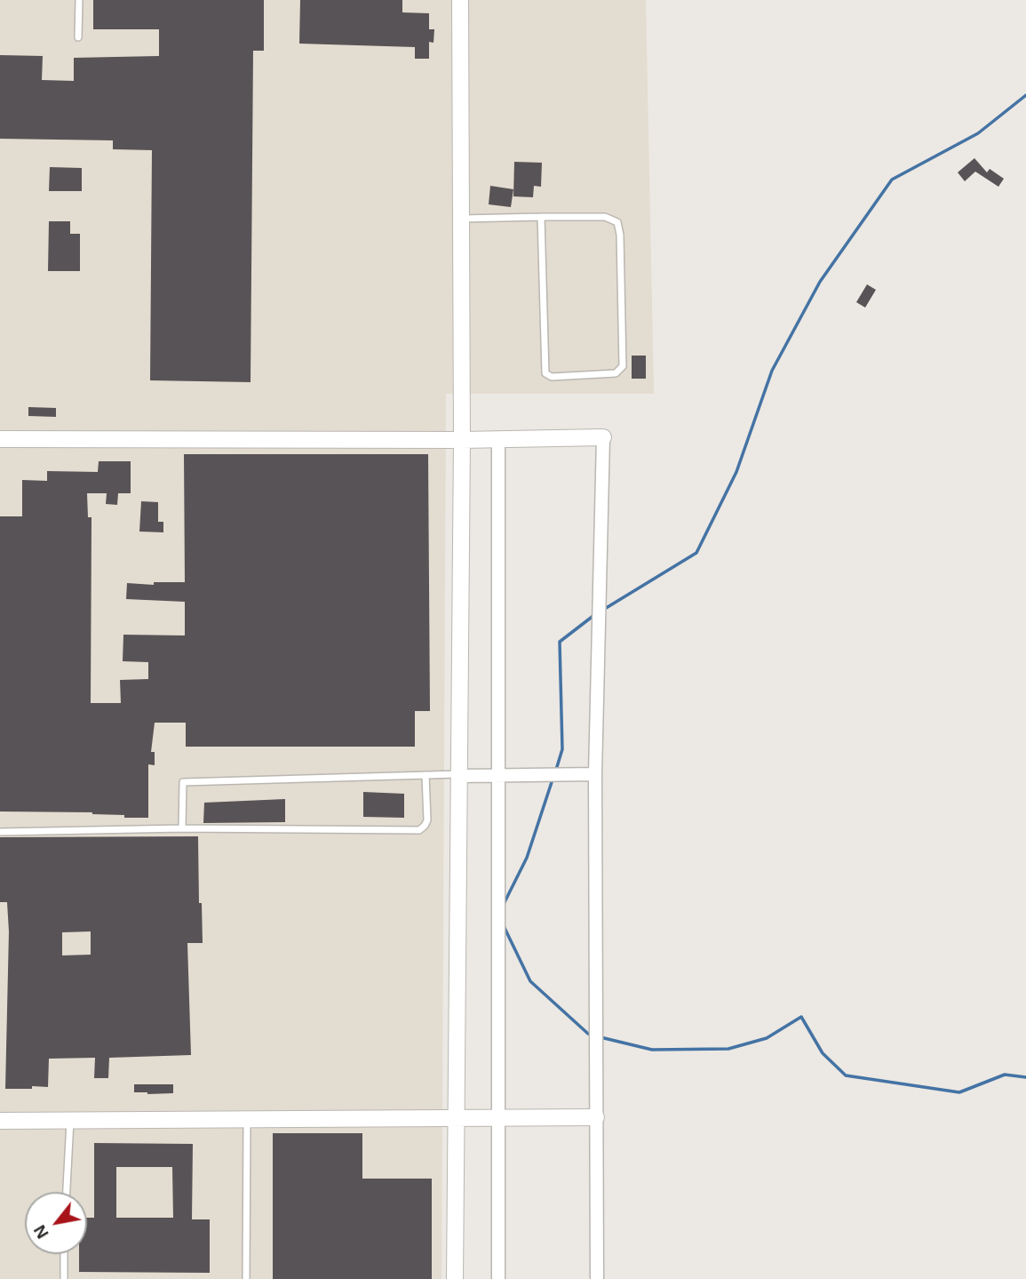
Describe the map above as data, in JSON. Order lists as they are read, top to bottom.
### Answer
{
  "north": "bottom left"
}
